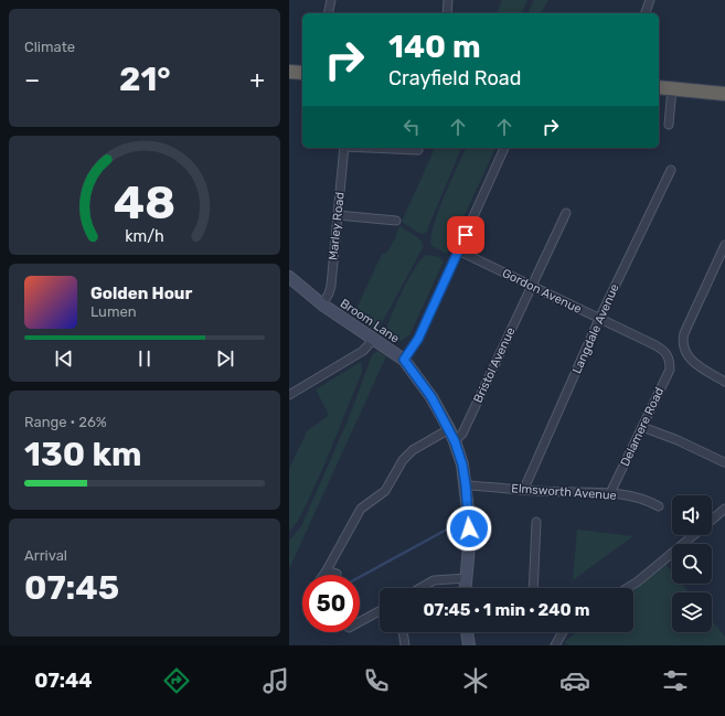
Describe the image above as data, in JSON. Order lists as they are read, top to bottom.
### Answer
{
  "streets": {
    "main road": ["Broom Lane"],
    "street": [
      "Marley Road",
      "Gordon Avenue",
      "Langdale Avenue",
      "Bristol Avenue",
      "Delamere Road",
      "Elmsworth Avenue"
    ]
  },
  "crossings": [
    ["Marley Road", "Broom Lane"],
    ["Gordon Avenue", "Langdale Avenue"],
    ["Gordon Avenue", "Bristol Avenue"],
    ["Gordon Avenue", "Delamere Road"],
    ["Broom Lane", "Bristol Avenue"],
    ["Broom Lane", "Elmsworth Avenue"],
    ["Langdale Avenue", "Elmsworth Avenue"],
    ["Delamere Road", "Elmsworth Avenue"]
  ],
  "page": {
    "tile": [
      "Climate",
      ["Range · 26%", "130 km"],
      ["Arrival", "07:45"]
    ],
    "turn": ["140 m", "Crayfield Road"],
    "heat": ["−", "21°", "+"],
    "song": ["Golden Hour", "Lumen"],
    "limit": "50",
    "trip": "07:45 · 1 min · 240 m",
    "tabs": "07:44",
    "gauge": ["48", "km/h"]
  }
}
